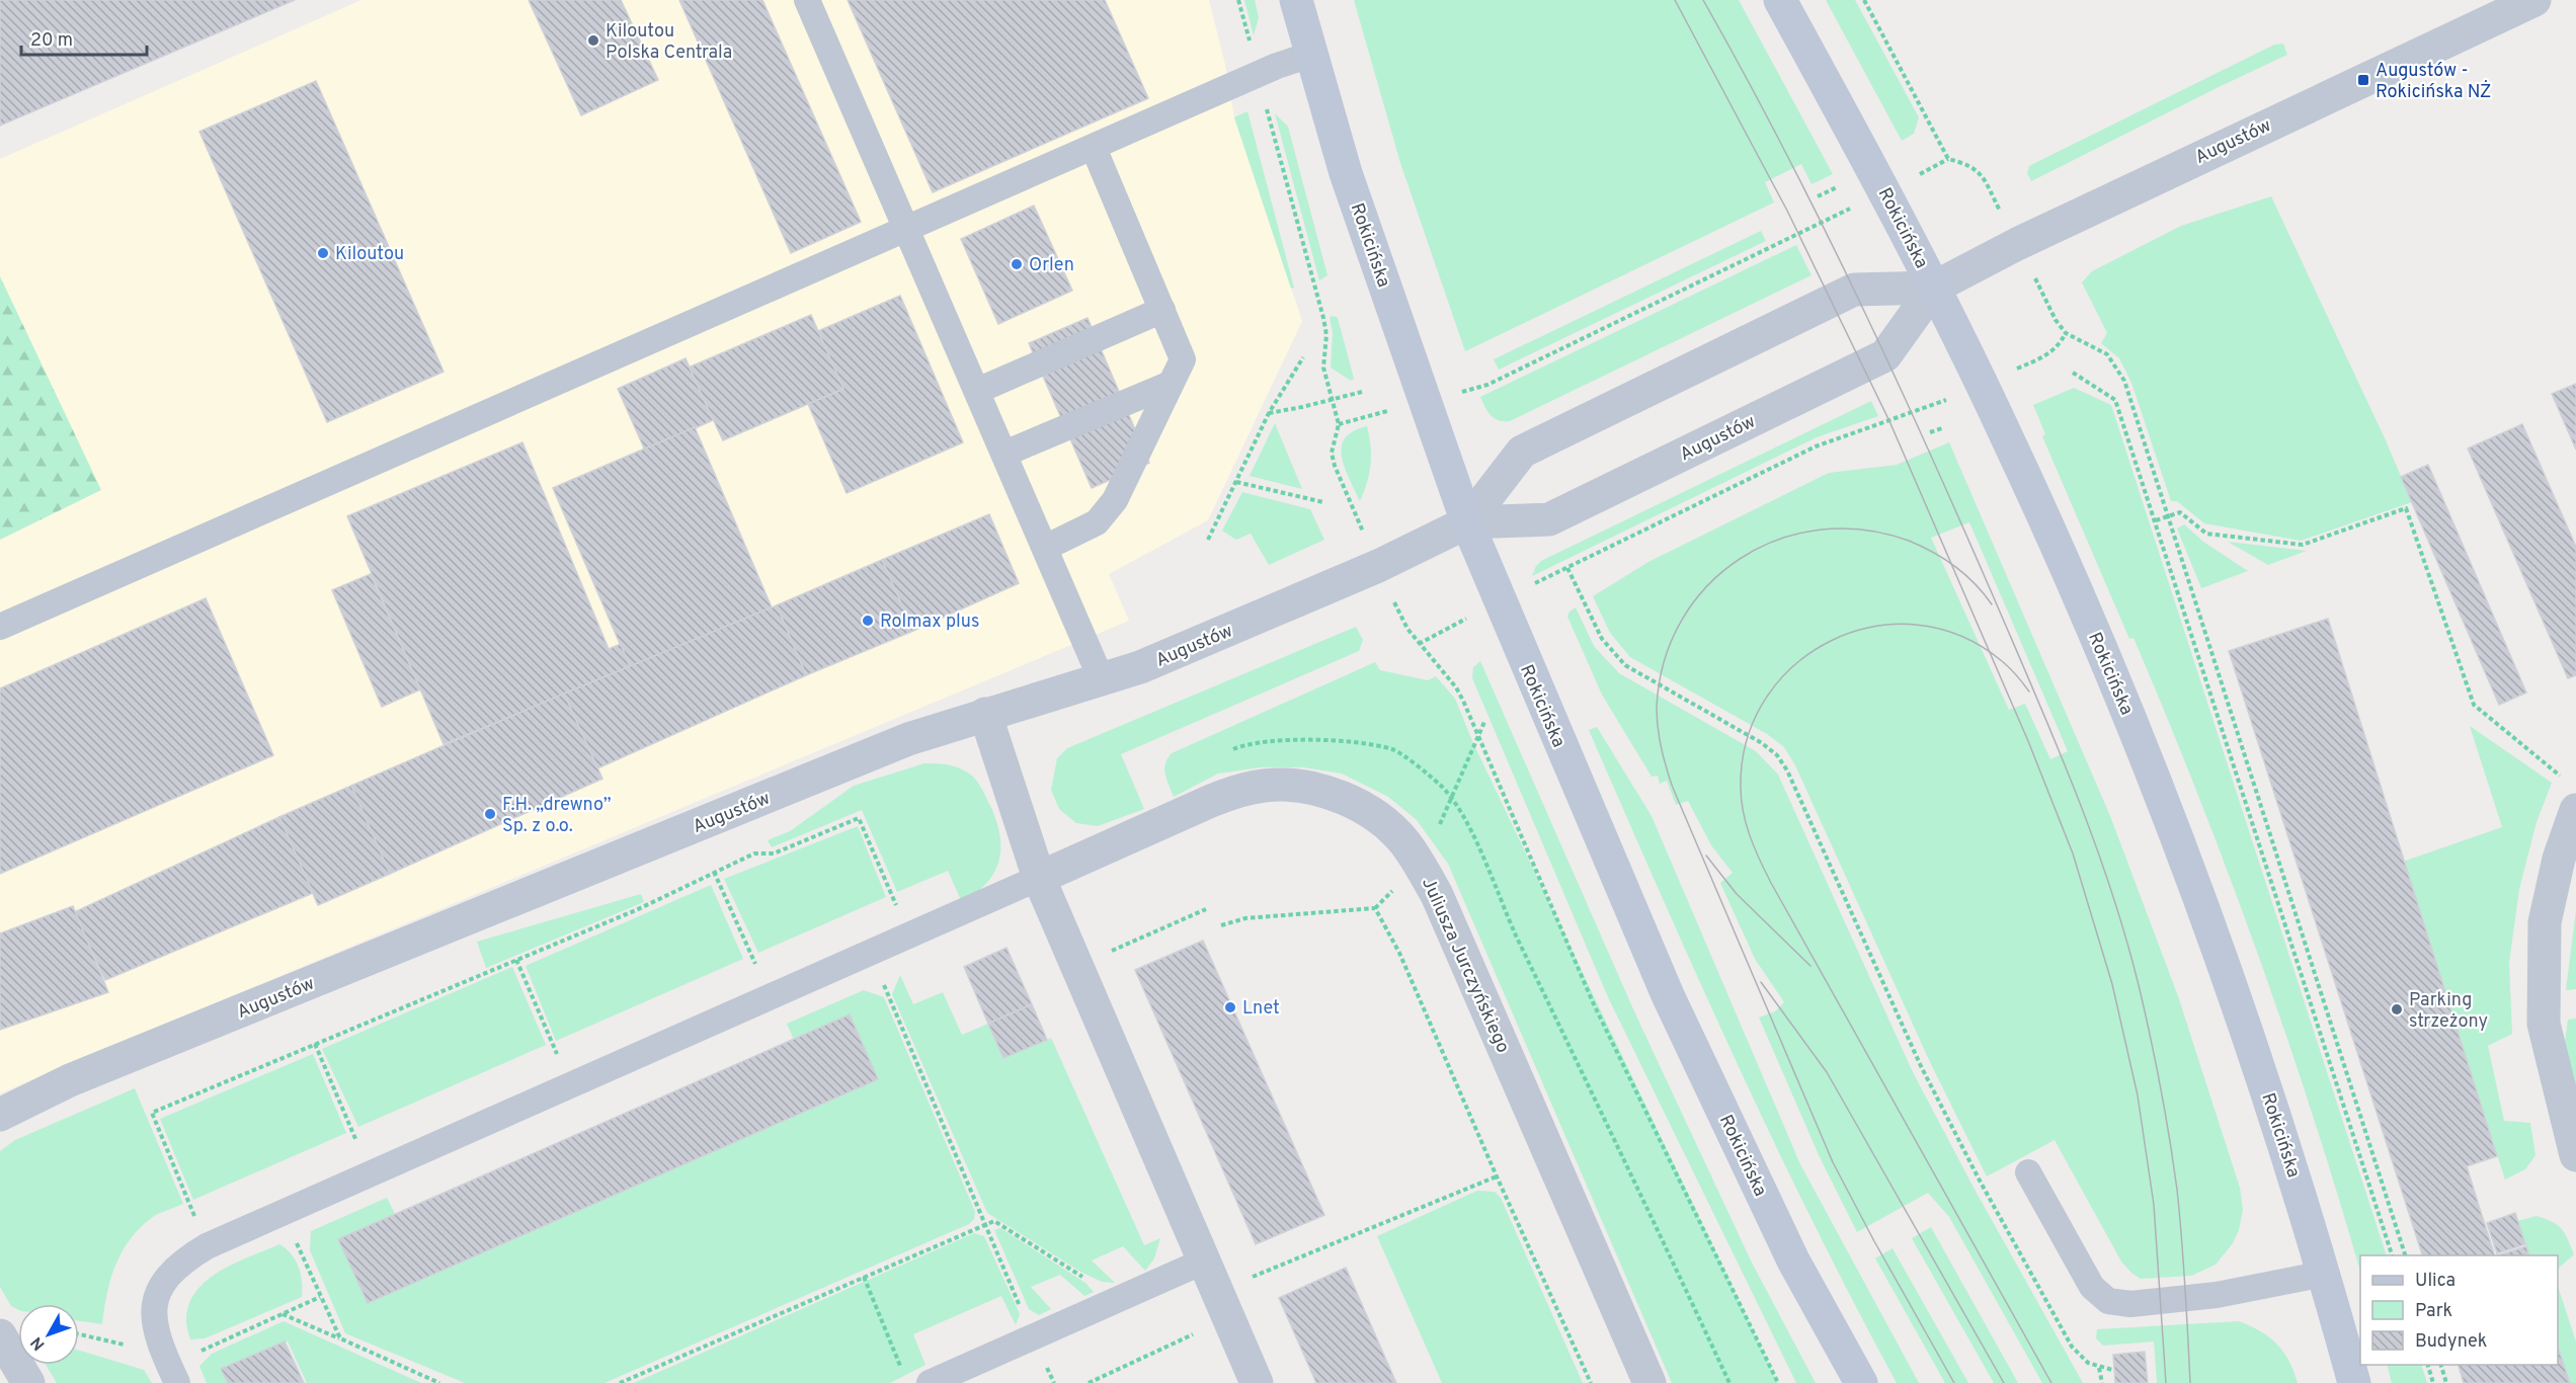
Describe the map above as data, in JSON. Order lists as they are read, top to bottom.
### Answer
{
  "streets": {
    "main road": ["Rokicińska"],
    "street": ["Augustów", "Juliusza Jurczyńskiego"]
  },
  "crossings": [
    ["Augustów", "Rokicińska"]
  ],
  "places": {
    "other": [
      "Kiloutou Polska Centrala",
      "Kiloutou",
      "Orlen",
      "Rolmax plus",
      "F.H. „drewno” Sp. z o.o.",
      "Lnet",
      "Parking strzeżony"
    ],
    "transit": ["Augustów - Rokicińska NŻ"]
  },
  "legend": ["Ulica", "Park", "Budynek"],
  "scale_bar": "20 m",
  "north": "bottom left"
}
